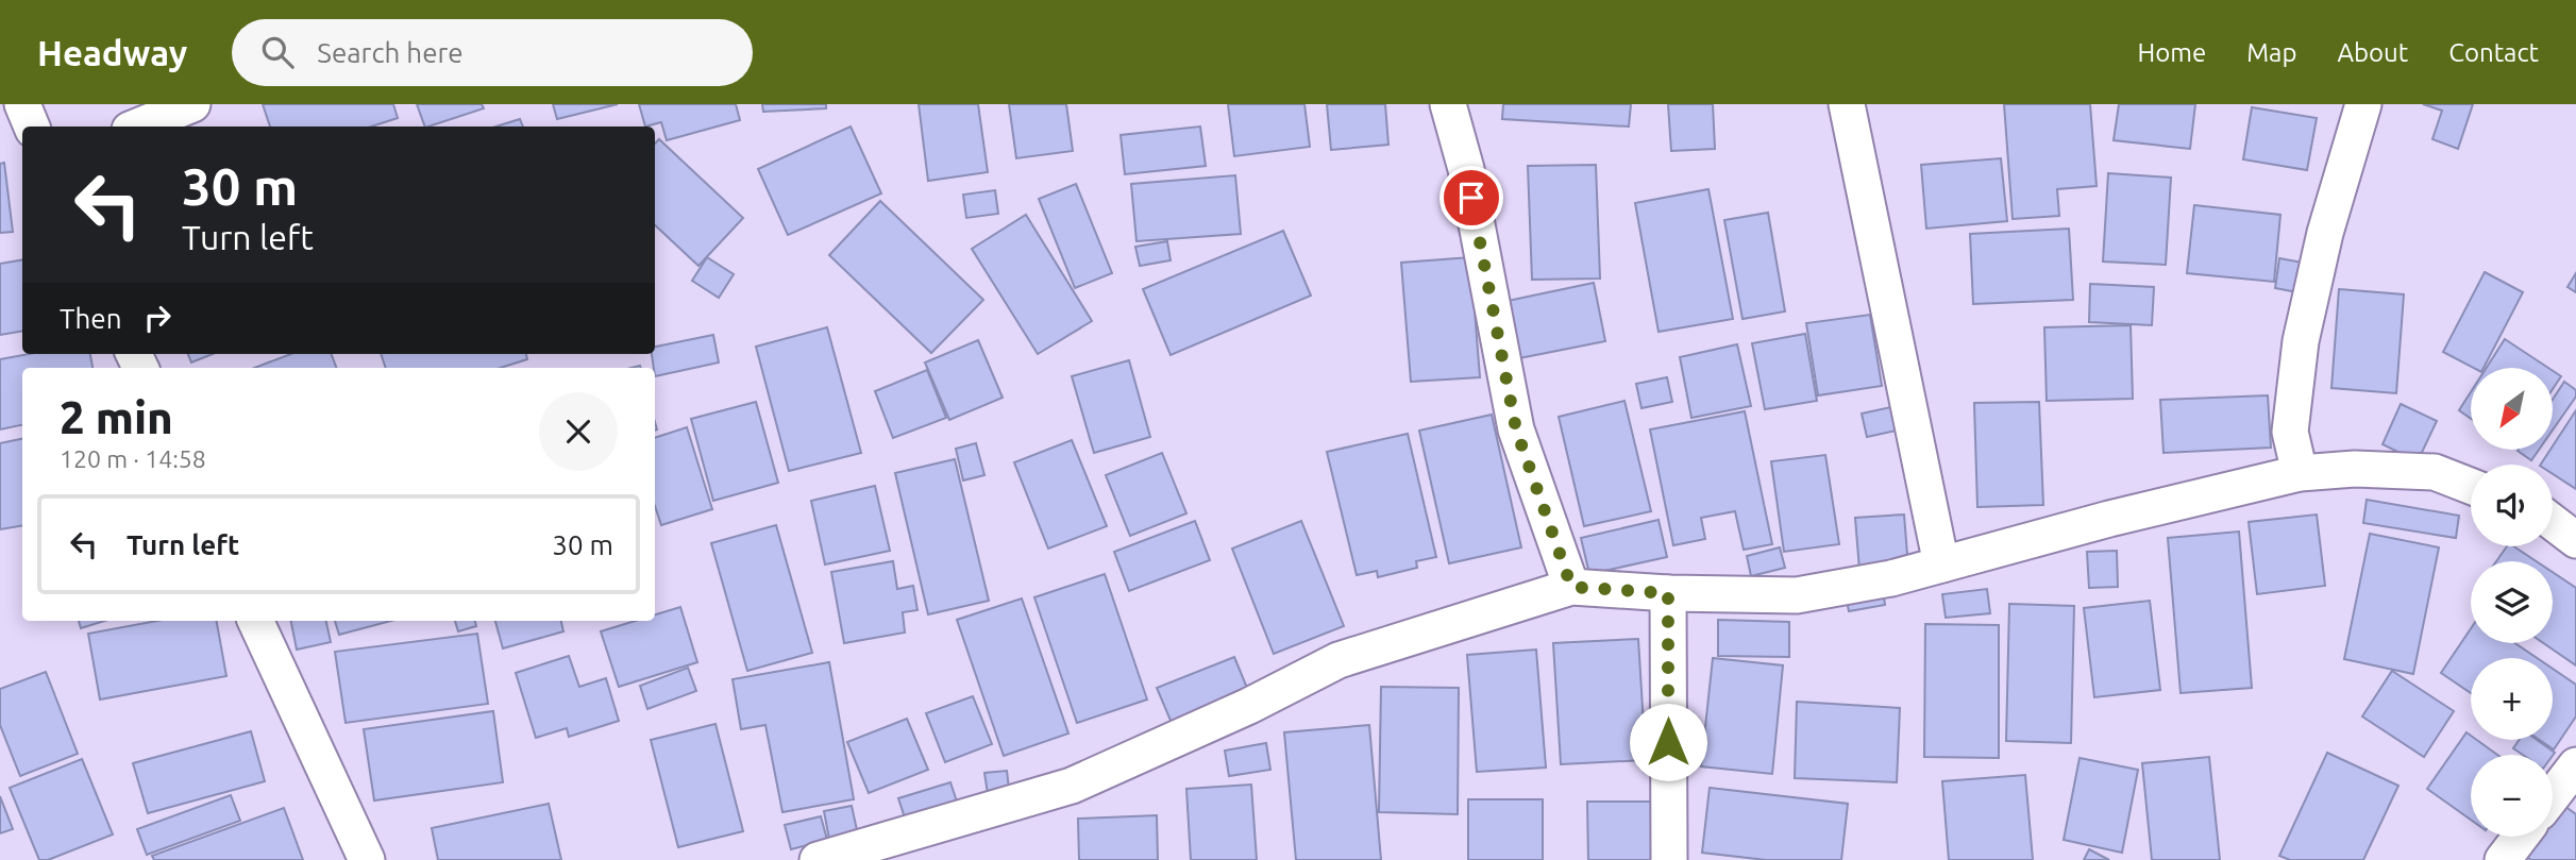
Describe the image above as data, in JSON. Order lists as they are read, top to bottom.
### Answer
{
  "north": "bottom left",
  "page": {
    "header": "Headway",
    "search": "Search here",
    "nav": [
      "Home",
      "Map",
      "About",
      "Contact"
    ],
    "turn": ["30 m", "Turn left"],
    "then": "Then",
    "map_buttons": ["+", "−"],
    "heading": ["2 min", "120 m · 14:58"],
    "list": [
      {
        "name": "Turn left",
        "value": "30 m"
      }
    ]
  }
}
